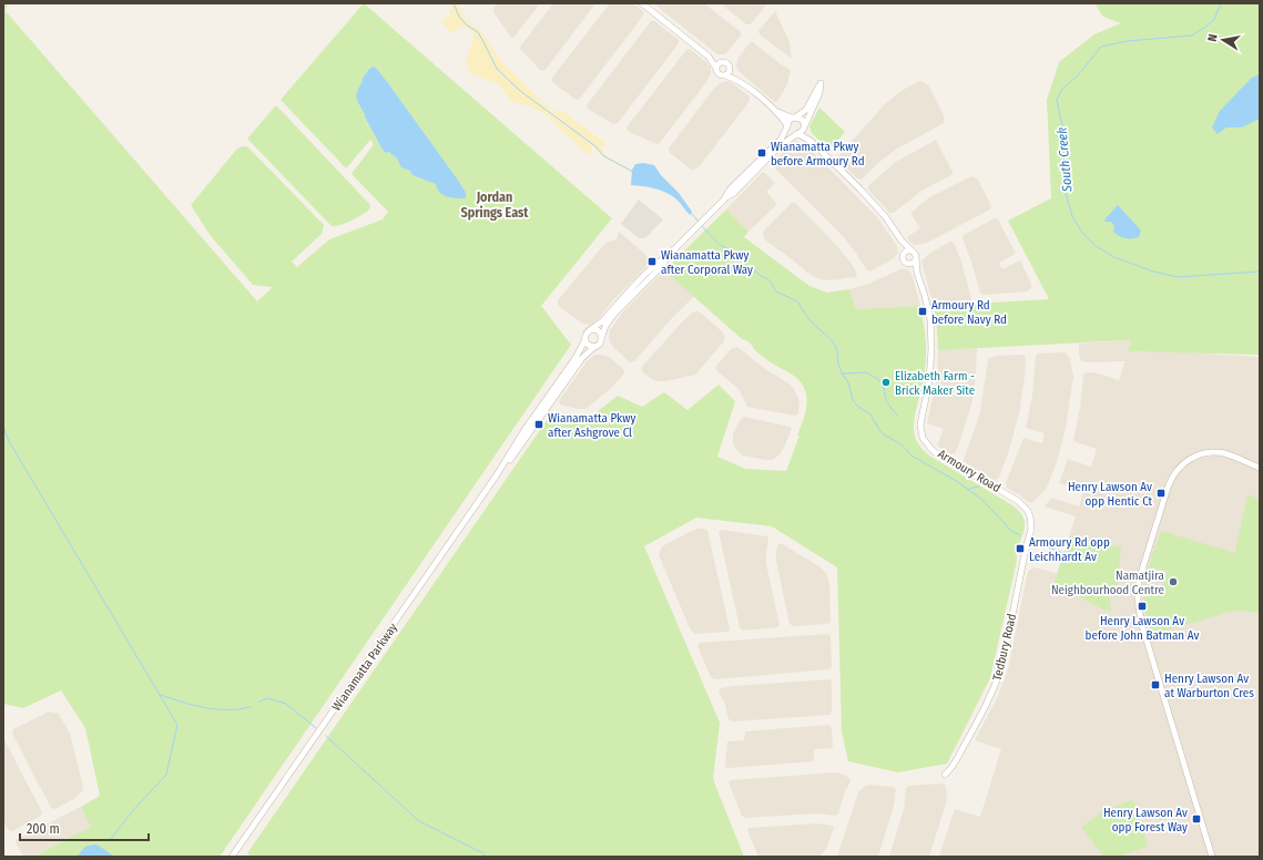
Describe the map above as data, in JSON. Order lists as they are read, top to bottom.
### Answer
{
  "streets": {
    "street": ["Armoury Road", "Tedbury Road", "Wianamatta Parkway"]
  },
  "crossings": [
    ["Armoury Road", "Tedbury Road"]
  ],
  "districts": ["Jordan Springs East"],
  "water": ["South Creek"],
  "places": {
    "transit": [
      "Wianamatta Pkwy before Armoury Rd",
      "Wianamatta Pkwy after Corporal Way",
      "Armoury Rd before Navy Rd",
      "Wianamatta Pkwy after Ashgrove Cl",
      "Henry Lawson Av opp Hentic Ct",
      "Armoury Rd opp Leichhardt Av",
      "Henry Lawson Av before John Batman Av",
      "Henry Lawson Av at Warburton Cres",
      "Henry Lawson Av opp Forest Way"
    ],
    "other": ["Elizabeth Farm - Brick Maker Site", "Namatjira Neighbourhood Centre"]
  },
  "scale_bar": "200 m",
  "north": "left"
}
